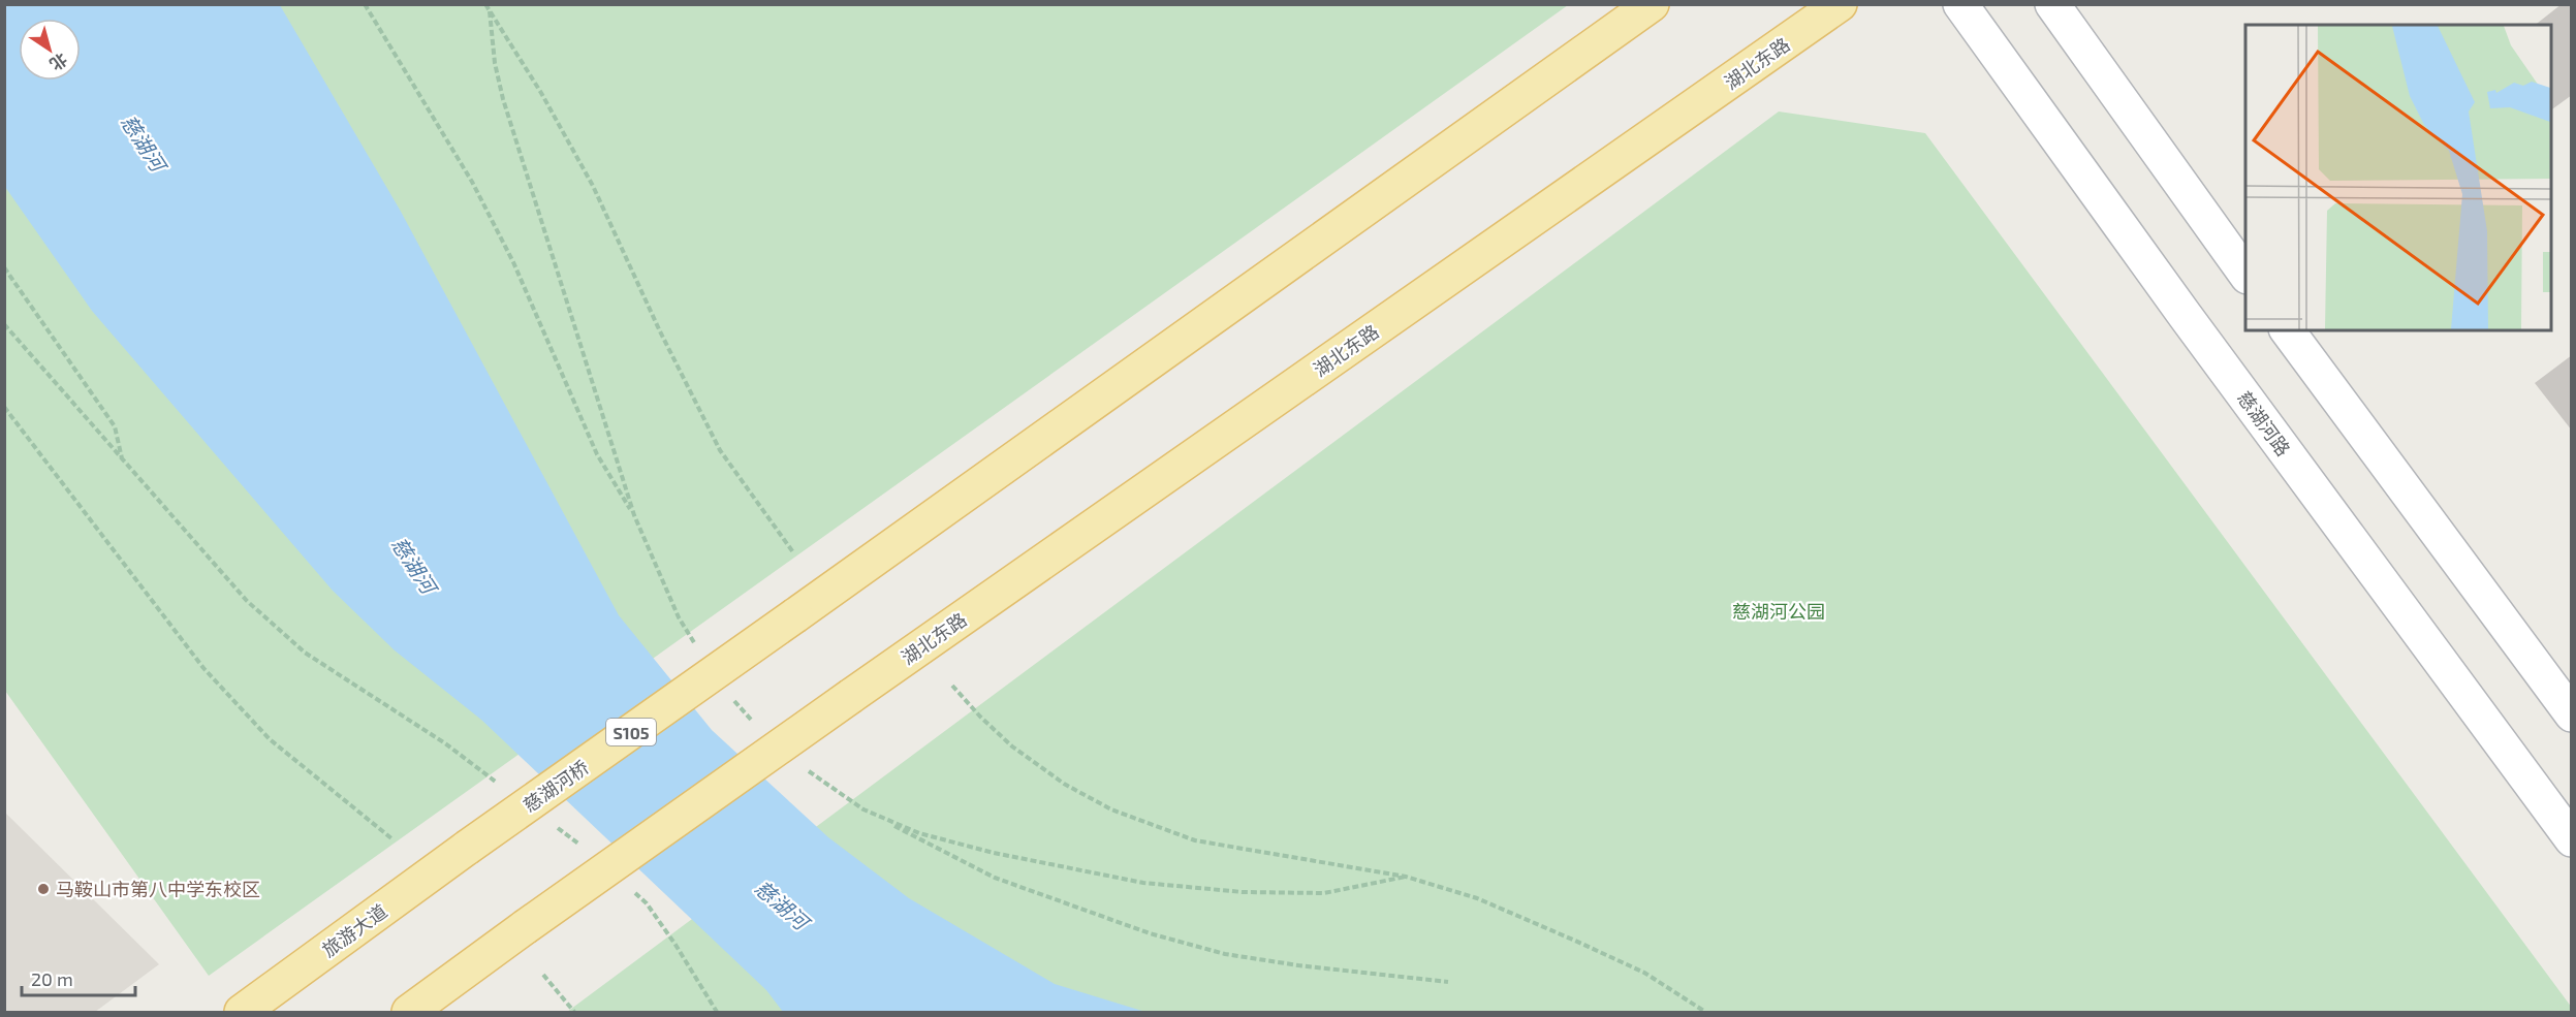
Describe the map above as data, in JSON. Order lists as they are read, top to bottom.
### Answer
{
  "streets": {
    "main road": [
      "湖北东路",
      "慈湖河路",
      "S105",
      "慈湖河桥",
      "旅游大道"
    ]
  },
  "crossings": [
    ["慈湖河桥", "旅游大道"]
  ],
  "water": ["慈湖河"],
  "parks": ["慈湖河公园"],
  "places": ["马鞍山市第八中学东校区"],
  "scale_bar": "20 m",
  "north": "bottom right"
}
